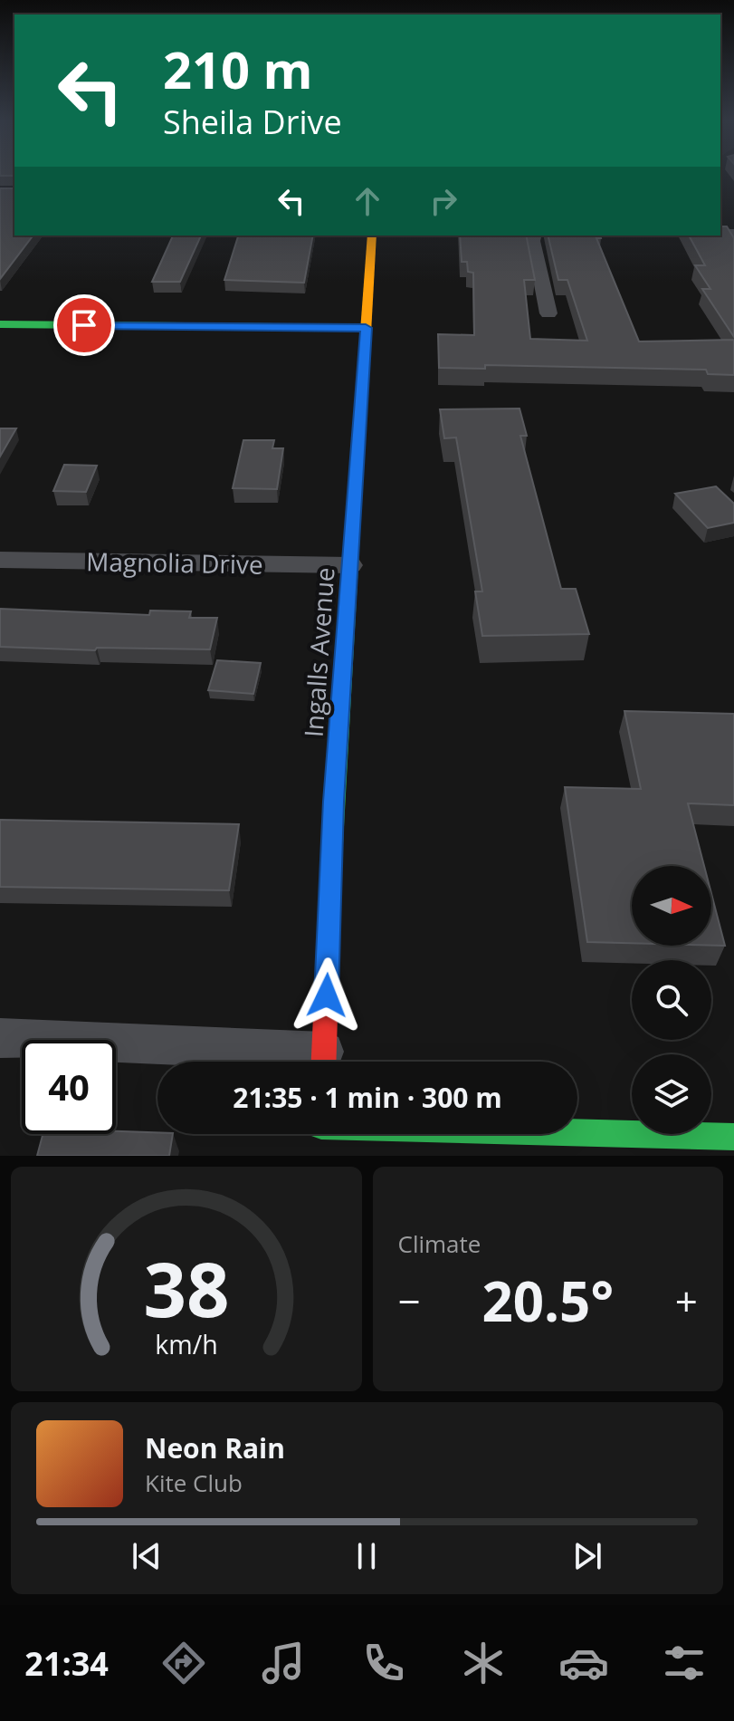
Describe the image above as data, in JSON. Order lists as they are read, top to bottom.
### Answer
{
  "streets": {
    "street": ["Magnolia Drive", "Ingalls Avenue"]
  },
  "crossings": [
    ["Magnolia Drive", "Ingalls Avenue"]
  ],
  "north": "right",
  "page": {
    "turn": ["210 m", "Sheila Drive"],
    "limit": "40",
    "trip": "21:35 · 1 min · 300 m",
    "tile": "Climate",
    "heat": ["−", "20.5°", "+"],
    "song": ["Neon Rain", "Kite Club"],
    "tabs": "21:34",
    "gauge": ["38", "km/h"]
  }
}
